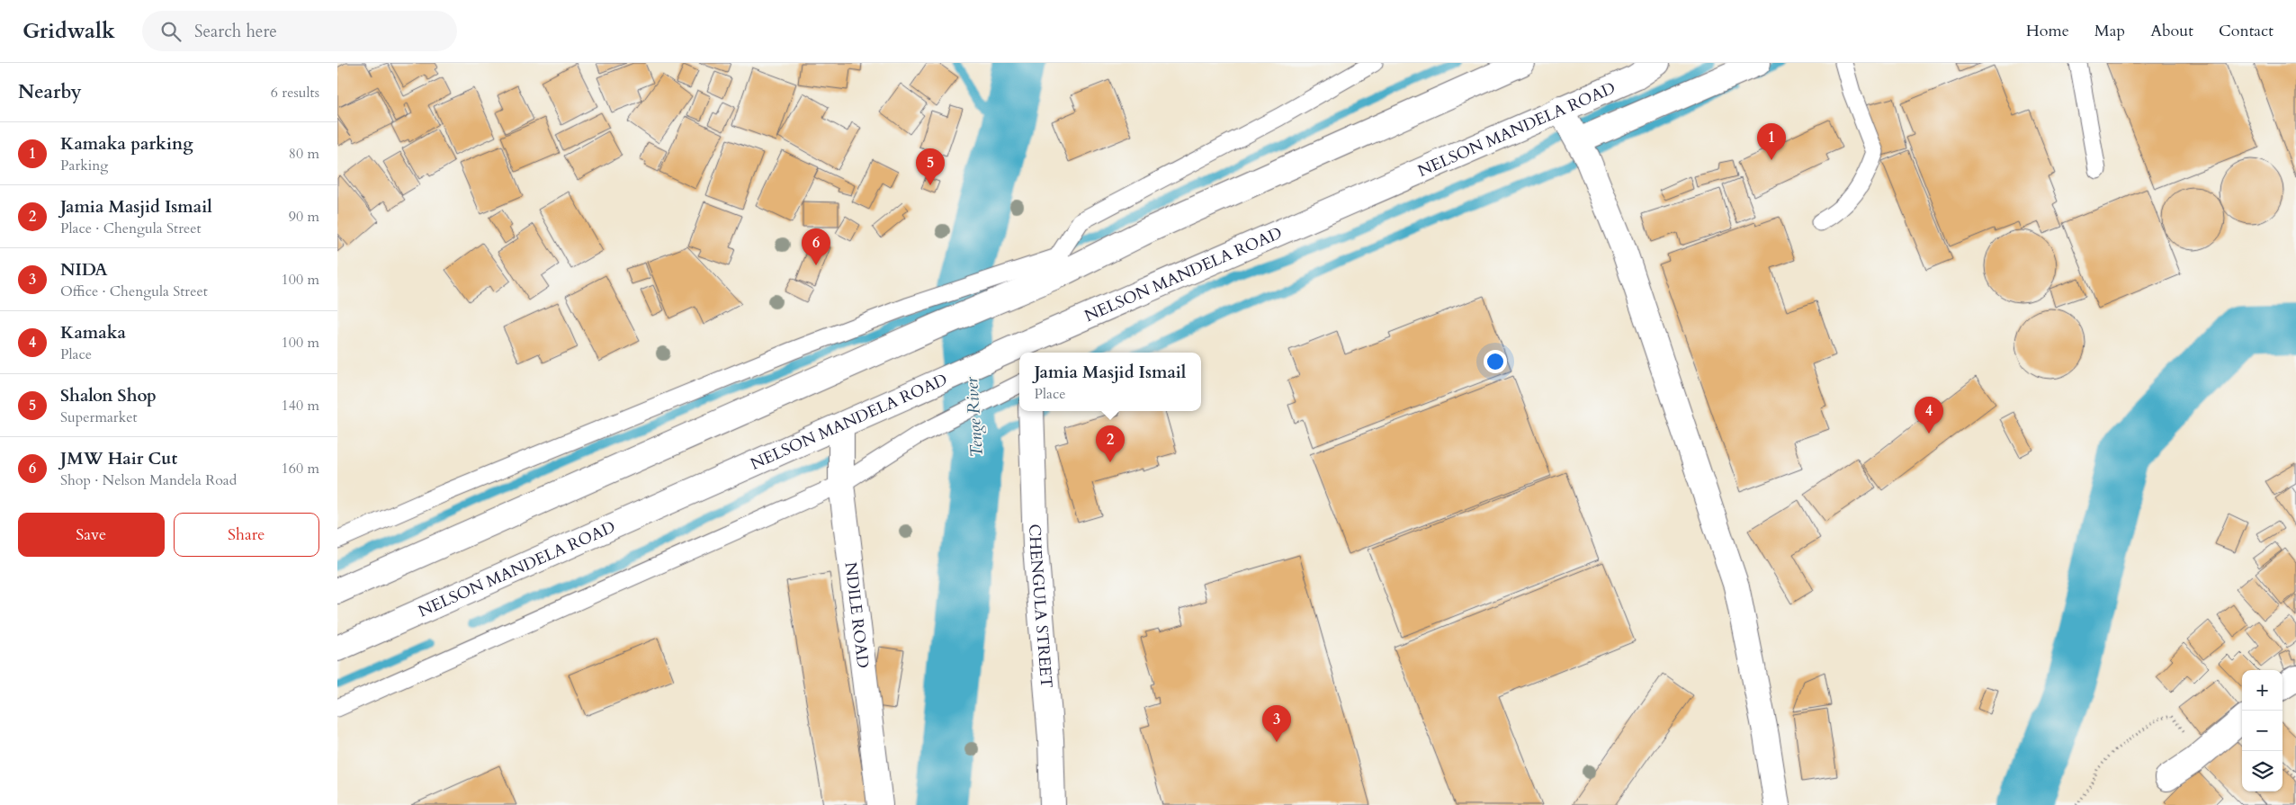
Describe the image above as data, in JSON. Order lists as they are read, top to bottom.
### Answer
{
  "streets": {
    "main road": ["NELSON MANDELA ROAD", "CHENGULA STREET", "NDILE ROAD"]
  },
  "crossings": [
    ["NELSON MANDELA ROAD", "NDILE ROAD"]
  ],
  "water": ["Tenge River"],
  "page": {
    "header": "Gridwalk",
    "search": "Search here",
    "nav": [
      "Home",
      "Map",
      "About",
      "Contact"
    ],
    "heading": ["Nearby", "6 results"],
    "list": [
      {
        "mark": "1",
        "name": "Kamaka parking",
        "note": "Parking",
        "value": "80 m"
      },
      {
        "mark": "2",
        "name": "Jamia Masjid Ismail",
        "note": "Place · Chengula Street",
        "value": "90 m"
      },
      {
        "mark": "3",
        "name": "NIDA",
        "note": "Office · Chengula Street",
        "value": "100 m"
      },
      {
        "mark": "4",
        "name": "Kamaka",
        "note": "Place",
        "value": "100 m"
      },
      {
        "mark": "5",
        "name": "Shalon Shop",
        "note": "Supermarket",
        "value": "140 m"
      },
      {
        "mark": "6",
        "name": "JMW Hair Cut",
        "note": "Shop · Nelson Mandela Road",
        "value": "160 m"
      }
    ],
    "pins": [
      "1",
      "5",
      "6",
      "4",
      "2",
      "3"
    ],
    "popup": ["Jamia Masjid Ismail", "Place"],
    "buttons": ["Save", "Share"],
    "map_buttons": ["+", "−"]
  }
}
